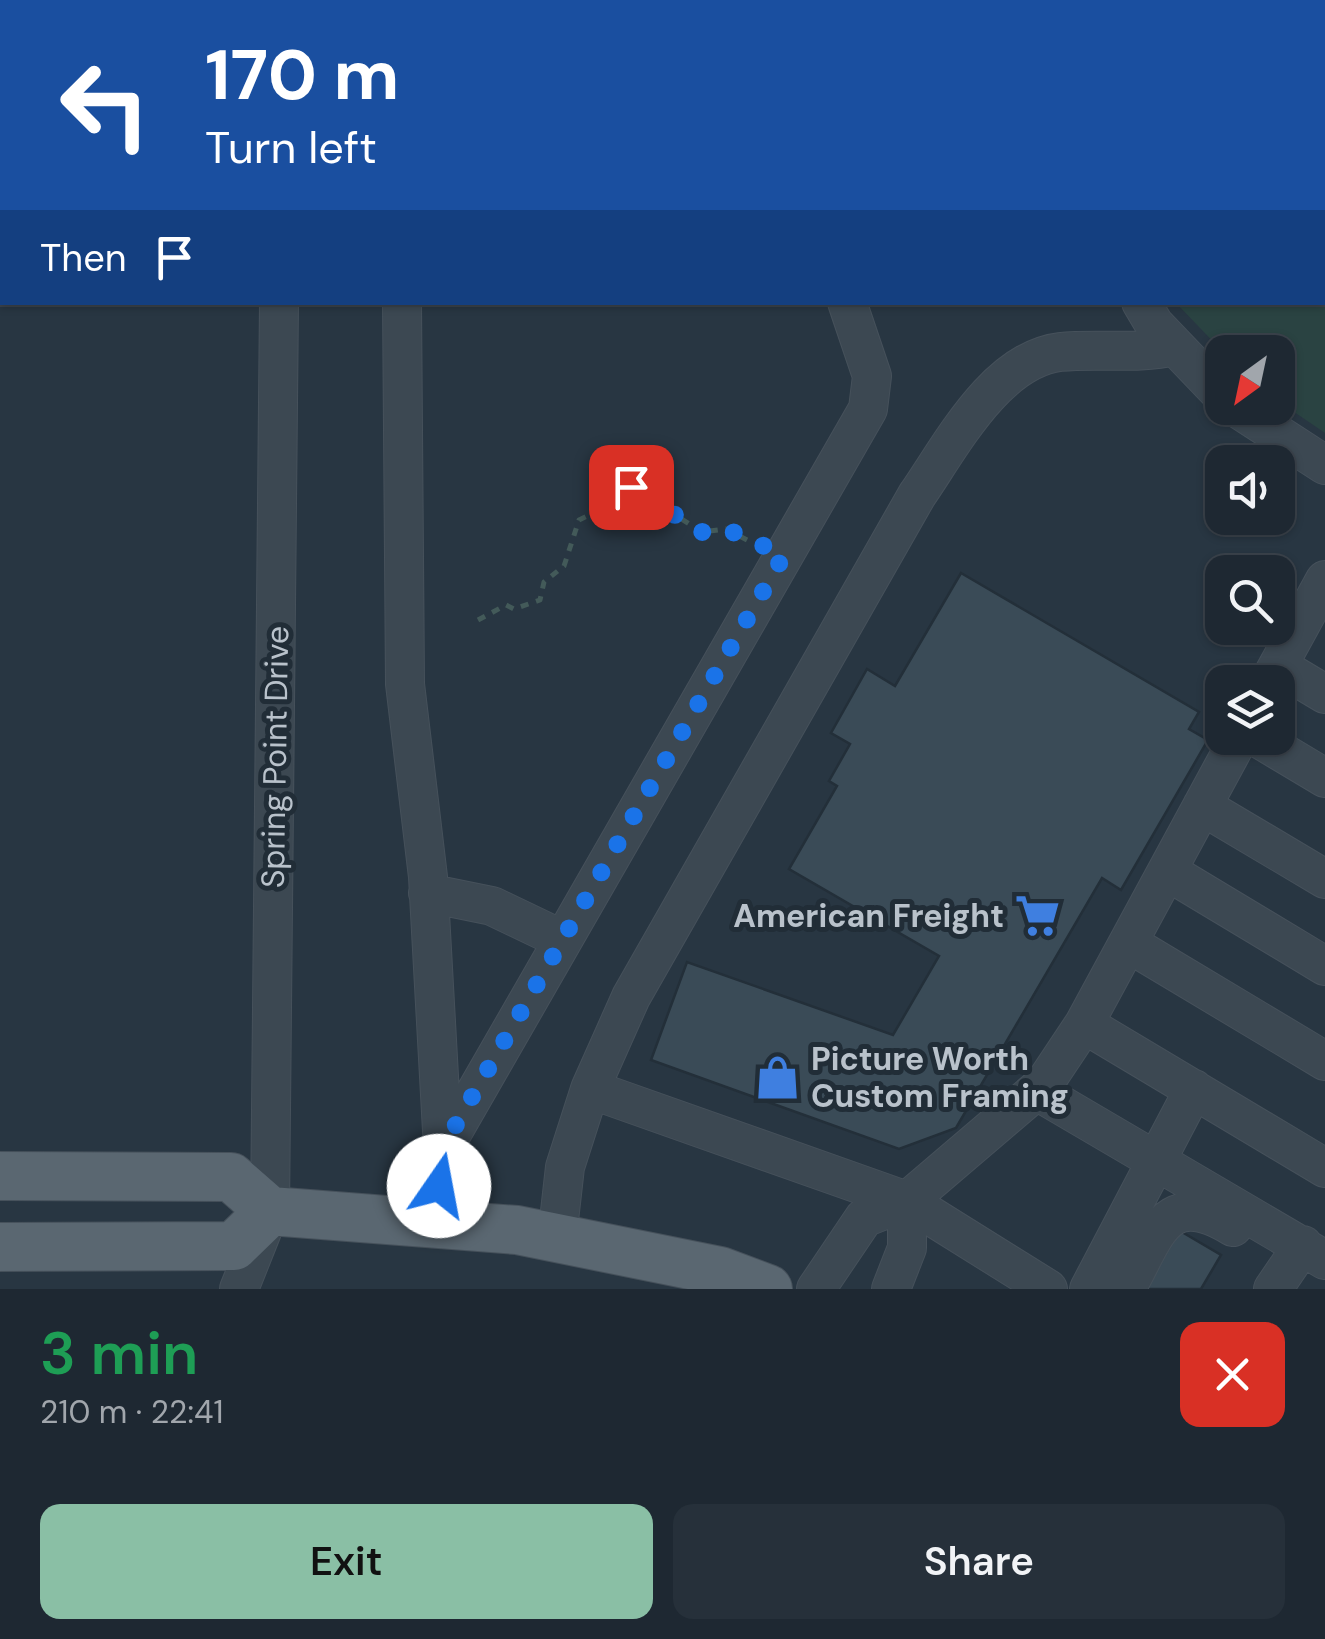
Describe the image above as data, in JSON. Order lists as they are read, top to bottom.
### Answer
{
  "streets": {
    "street": ["Spring Point Drive"]
  },
  "places": {
    "supermarket": ["American Freight"],
    "shop": ["Picture Worth Custom Framing"]
  },
  "north": "bottom left",
  "page": {
    "turn": ["170 m", "Turn left"],
    "then": "Then",
    "heading": ["3 min", "210 m · 22:41"],
    "buttons": ["Exit", "Share"]
  }
}
